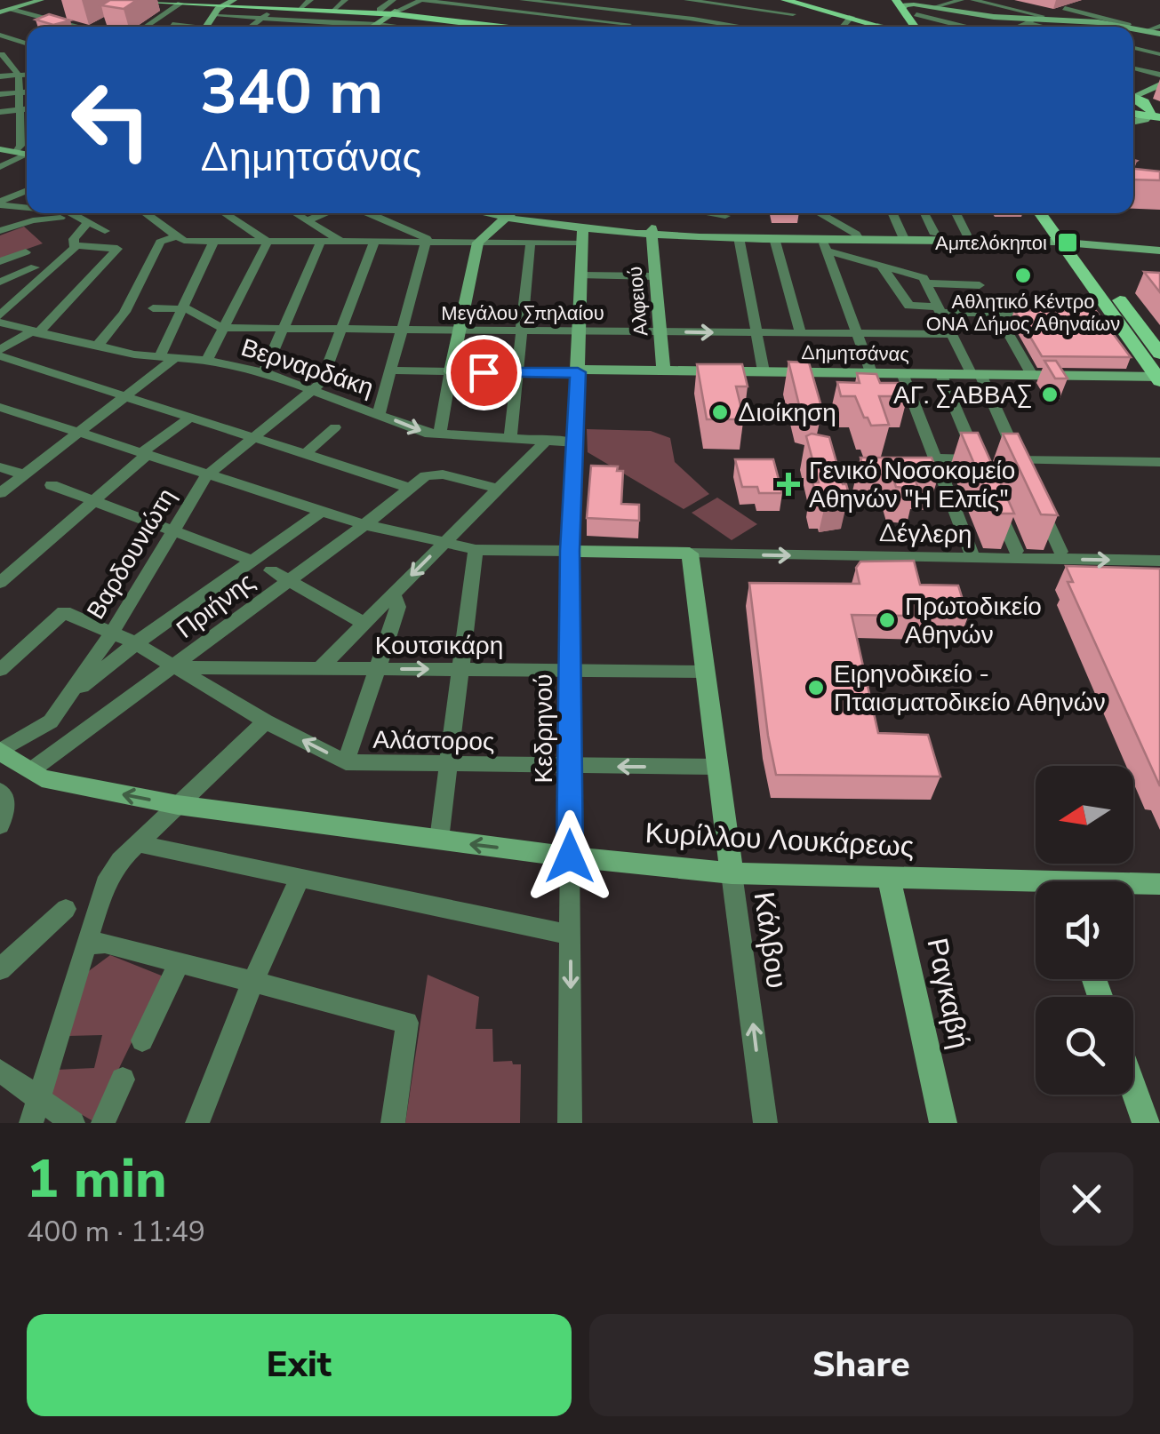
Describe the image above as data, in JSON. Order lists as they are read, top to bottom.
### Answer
{
  "streets": {
    "street": [
      "Αλφειού",
      "Μεγάλου Σπηλαίου",
      "Δημητσάνας",
      "Βερναρδάκη",
      "Δέγλερη",
      "Βαρδουνιώτη",
      "Πριήνης",
      "Κουτσικάρη",
      "Κεδρηνού",
      "Αλάστορος",
      "Κυρίλλου Λουκάρεως",
      "Κάλβου",
      "Ραγκαβή"
    ]
  },
  "crossings": [
    ["Αλφειού", "Μεγάλου Σπηλαίου"],
    ["Αλφειού", "Δημητσάνας"],
    ["Μεγάλου Σπηλαίου", "Κεδρηνού"],
    ["Δημητσάνας", "Κεδρηνού"],
    ["Βερναρδάκη", "Βαρδουνιώτη"],
    ["Βερναρδάκη", "Κεδρηνού"],
    ["Δέγλερη", "Κάλβου"],
    ["Βαρδουνιώτη", "Αλάστορος"],
    ["Βαρδουνιώτη", "Κυρίλλου Λουκάρεως"],
    ["Πριήνης", "Κουτσικάρη"],
    ["Πριήνης", "Αλάστορος"],
    ["Πριήνης", "Κυρίλλου Λουκάρεως"],
    ["Κουτσικάρη", "Κεδρηνού"],
    ["Κουτσικάρη", "Αλάστορος"],
    ["Κουτσικάρη", "Κάλβου"],
    ["Κεδρηνού", "Αλάστορος"],
    ["Κεδρηνού", "Κυρίλλου Λουκάρεως"],
    ["Αλάστορος", "Κάλβου"],
    ["Κυρίλλου Λουκάρεως", "Κάλβου"],
    ["Κυρίλλου Λουκάρεως", "Ραγκαβή"]
  ],
  "one_way": ["Κάλβου"],
  "places": {
    "transit": ["Αμπελόκηποι"],
    "other": [
      "Αθλητικό Κέντρο ΟΝΑ Δήμος Αθηναίων",
      "ΑΓ. ΣΑΒΒΑΣ",
      "Διοίκηση",
      "Πρωτοδικείο Αθηνών",
      "Ειρηνοδικείο - Πταισματοδικείο Αθηνών"
    ],
    "health": ["Γενικό Νοσοκομείο Αθηνών \"Η Ελπίς\""]
  },
  "north": "left",
  "page": {
    "turn": ["340 m", "Δημητσάνας"],
    "heading": ["1 min", "400 m · 11:49"],
    "buttons": ["Exit", "Share"]
  }
}
